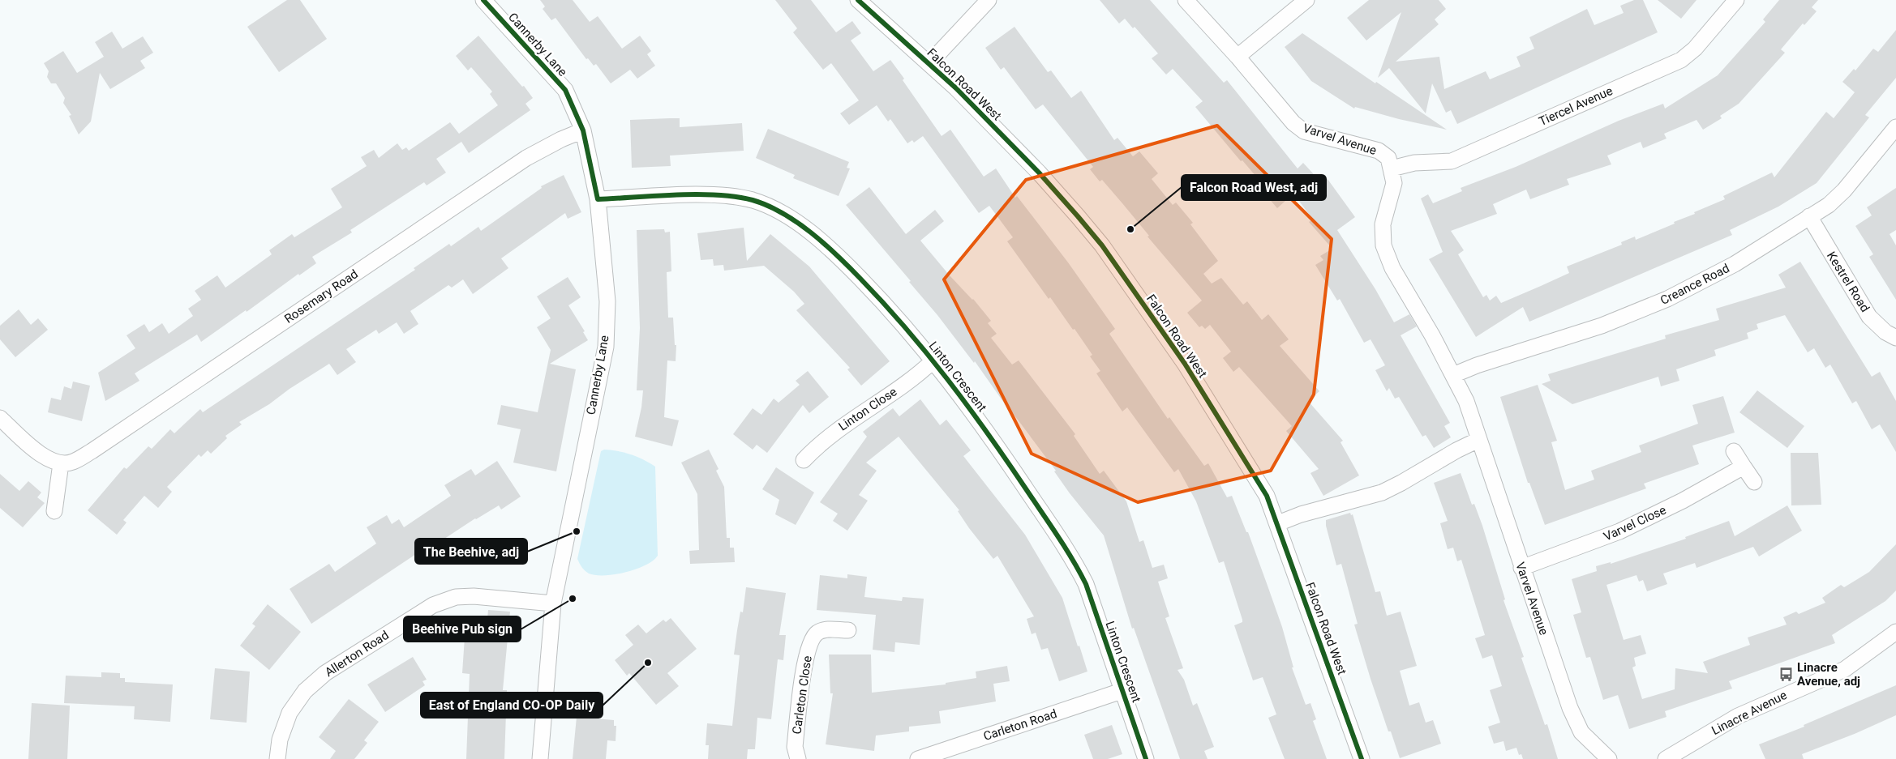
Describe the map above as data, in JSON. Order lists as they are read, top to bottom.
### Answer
{
  "streets": {
    "street": [
      "Cannerby Lane",
      "Falcon Road West",
      "Tiercel Avenue",
      "Varvel Avenue",
      "Kestrel Road",
      "Creance Road",
      "Rosemary Road",
      "Linton Crescent",
      "Linton Close",
      "Varvel Close",
      "Allerton Road",
      "Carleton Close",
      "Linacre Avenue",
      "Carleton Road"
    ]
  },
  "crossings": [
    ["Cannerby Lane", "Rosemary Road"],
    ["Cannerby Lane", "Linton Crescent"],
    ["Cannerby Lane", "Allerton Road"],
    ["Tiercel Avenue", "Varvel Avenue"],
    ["Varvel Avenue", "Creance Road"],
    ["Varvel Avenue", "Varvel Close"],
    ["Kestrel Road", "Creance Road"],
    ["Linton Crescent", "Linton Close"],
    ["Linton Crescent", "Carleton Road"]
  ],
  "places": {
    "other": [
      "Falcon Road West, adj",
      "The Beehive, adj",
      "Beehive Pub sign",
      "East of England CO-OP Daily"
    ],
    "bus stop": ["Linacre Avenue, adj"]
  }
}
